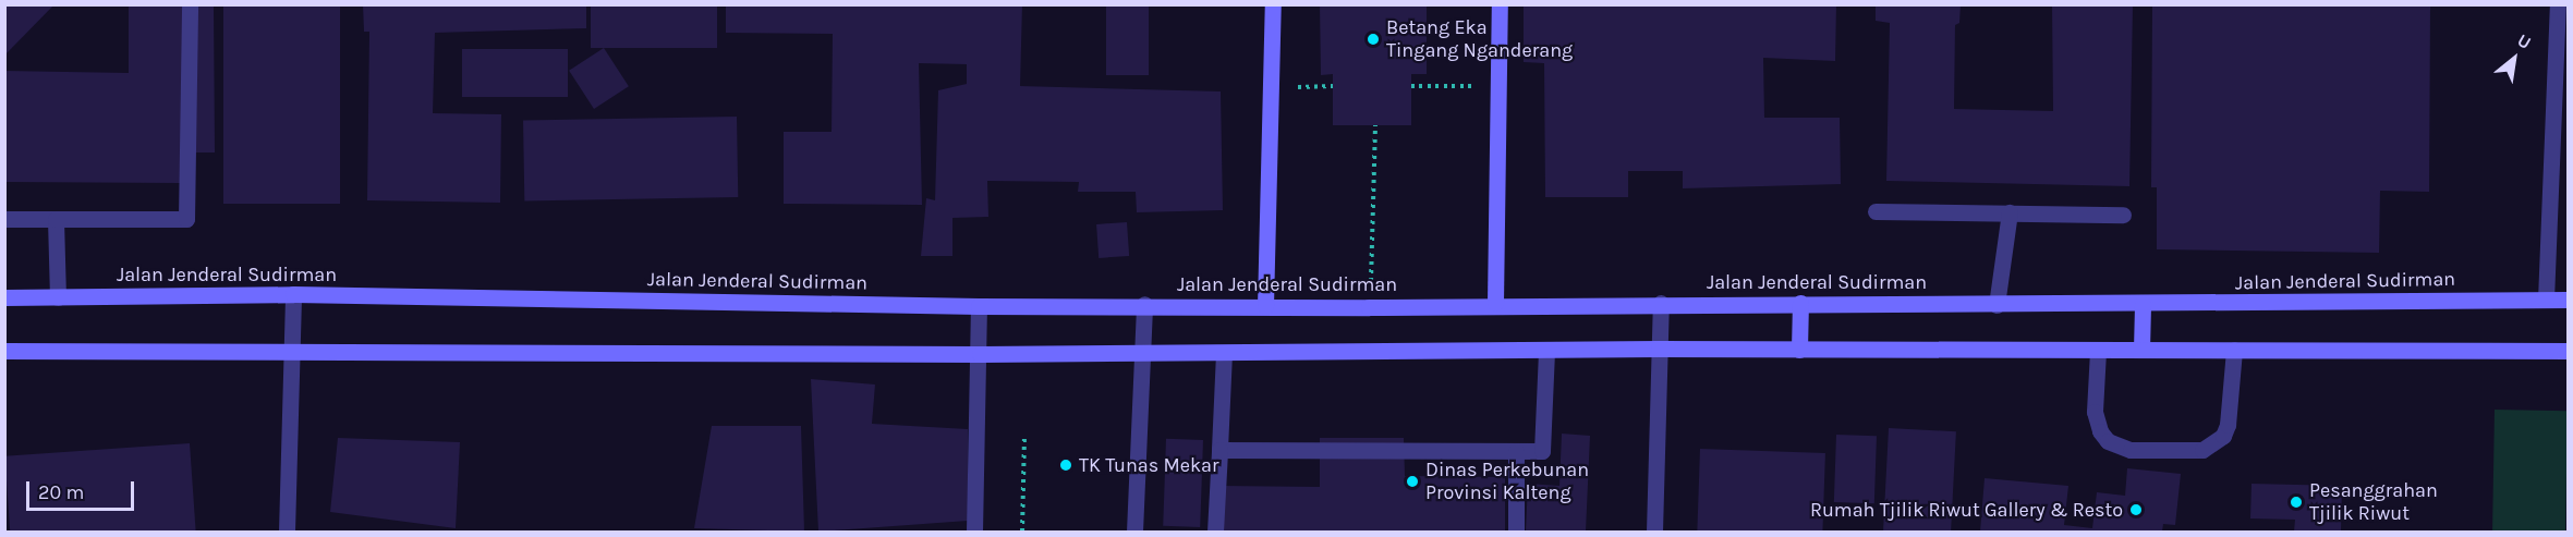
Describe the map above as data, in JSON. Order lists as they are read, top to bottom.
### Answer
{
  "streets": {
    "main road": ["Jalan Jenderal Sudirman"]
  },
  "places": [
    "Betang Eka Tingang Nganderang",
    "TK Tunas Mekar",
    "Dinas Perkebunan Provinsi Kalteng",
    "Pesanggrahan Tjilik Riwut",
    "Rumah Tjilik Riwut Gallery & Resto"
  ],
  "scale_bar": "20 m",
  "north": "top right"
}
